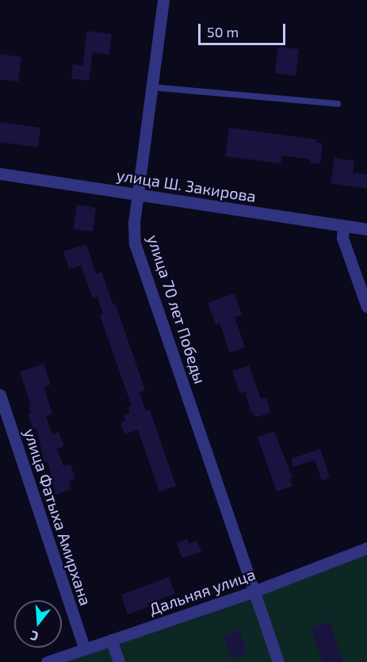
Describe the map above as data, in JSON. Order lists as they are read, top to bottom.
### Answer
{
  "streets": {
    "street": [
      "улица Ш. Закирова",
      "улица 70 лет Победы",
      "улица Фатыха Амирхана",
      "Дальняя улица"
    ]
  },
  "crossings": [
    ["улица Ш. Закирова", "улица 70 лет Победы"],
    ["улица 70 лет Победы", "Дальняя улица"],
    ["улица Фатыха Амирхана", "Дальняя улица"]
  ],
  "scale_bar": "50 m",
  "north": "bottom"
}
